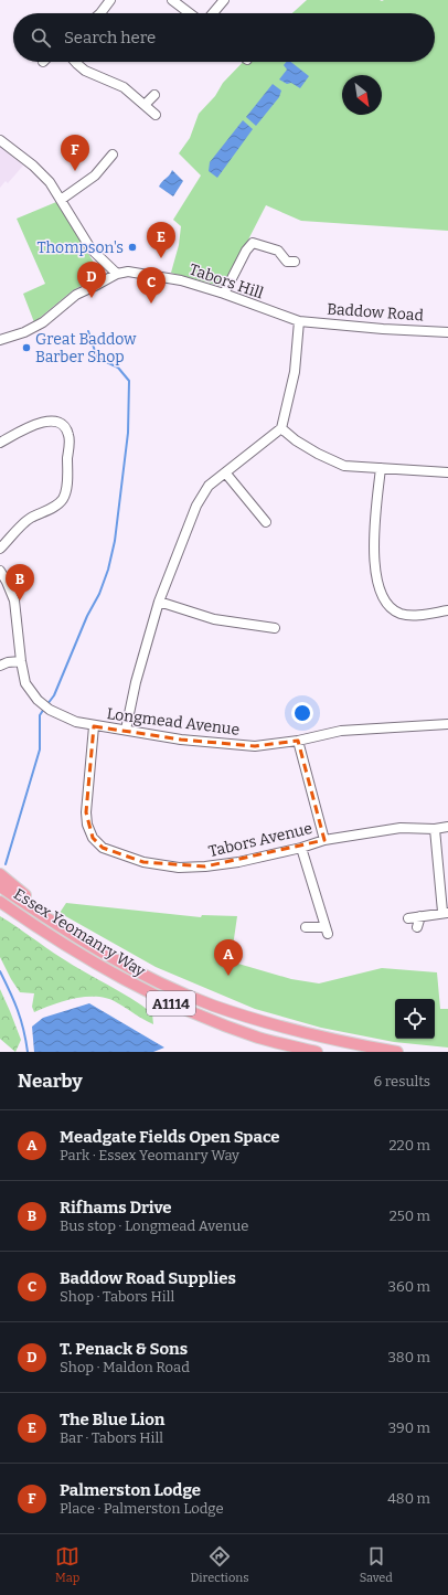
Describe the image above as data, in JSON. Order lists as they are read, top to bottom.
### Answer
{
  "streets": {
    "main road": ["Essex Yeomanry Way", "A1114"],
    "street": [
      "Tabors Hill",
      "Baddow Road",
      "Longmead Avenue",
      "Tabors Avenue"
    ]
  },
  "crossings": [
    ["Tabors Hill", "Baddow Road"],
    ["Longmead Avenue", "Tabors Avenue"],
    ["Essex Yeomanry Way", "A1114"]
  ],
  "places": ["Thompson's", "Great Baddow Barber Shop"],
  "north": "bottom right",
  "page": {
    "search": "Search here",
    "pins": [
      "F",
      "E",
      "D",
      "C",
      "B",
      "A"
    ],
    "heading": ["Nearby", "6 results"],
    "list": [
      {
        "mark": "A",
        "name": "Meadgate Fields Open Space",
        "note": "Park · Essex Yeomanry Way",
        "value": "220 m"
      },
      {
        "mark": "B",
        "name": "Rifhams Drive",
        "note": "Bus stop · Longmead Avenue",
        "value": "250 m"
      },
      {
        "mark": "C",
        "name": "Baddow Road Supplies",
        "note": "Shop · Tabors Hill",
        "value": "360 m"
      },
      {
        "mark": "D",
        "name": "T. Penack & Sons",
        "note": "Shop · Maldon Road",
        "value": "380 m"
      },
      {
        "mark": "E",
        "name": "The Blue Lion",
        "note": "Bar · Tabors Hill",
        "value": "390 m"
      },
      {
        "mark": "F",
        "name": "Palmerston Lodge",
        "note": "Place · Palmerston Lodge",
        "value": "480 m"
      }
    ],
    "nav": ["Map", "Directions", "Saved"]
  }
}
